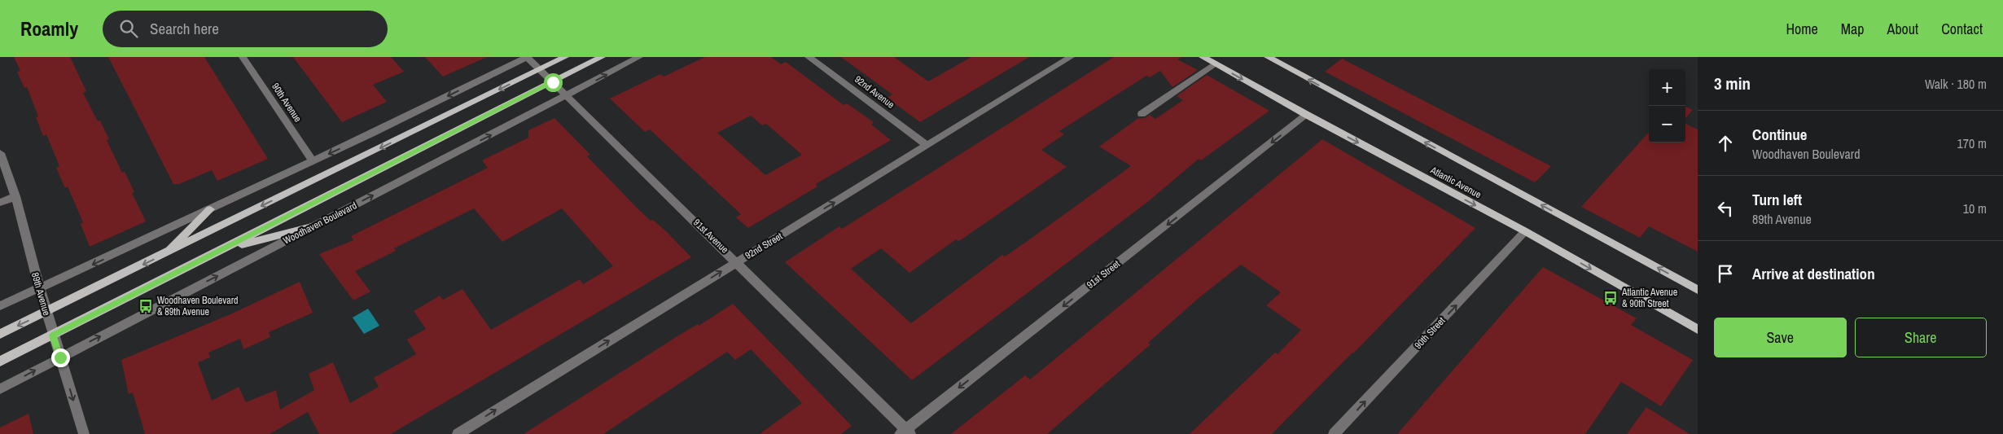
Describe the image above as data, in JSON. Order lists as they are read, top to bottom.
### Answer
{
  "streets": {
    "main road": ["Atlantic Avenue", "Woodhaven Boulevard"],
    "street": [
      "92nd Avenue",
      "90th Avenue",
      "91st Avenue",
      "92nd Street",
      "91st Street",
      "89th Avenue",
      "90th Street"
    ]
  },
  "crossings": [
    ["92nd Avenue", "92nd Street"],
    ["Atlantic Avenue", "91st Street"],
    ["Atlantic Avenue", "90th Street"],
    ["Woodhaven Boulevard", "91st Avenue"],
    ["Woodhaven Boulevard", "89th Avenue"],
    ["91st Avenue", "92nd Street"],
    ["91st Avenue", "91st Street"]
  ],
  "one_way": ["92nd Street", "91st Street", "90th Street"],
  "places": {
    "bus stop": ["Atlantic Avenue & 90th Street", "Woodhaven Boulevard & 89th Avenue"]
  },
  "page": {
    "header": "Roamly",
    "search": "Search here",
    "nav": [
      "Home",
      "Map",
      "About",
      "Contact"
    ],
    "heading": ["3 min", "Walk · 180 m"],
    "map_buttons": ["+", "−"],
    "list": [
      ["Continue", "Woodhaven Boulevard", "170 m"],
      ["Turn left", "89th Avenue", "10 m"],
      "Arrive at destination"
    ],
    "buttons": ["Save", "Share"]
  }
}
